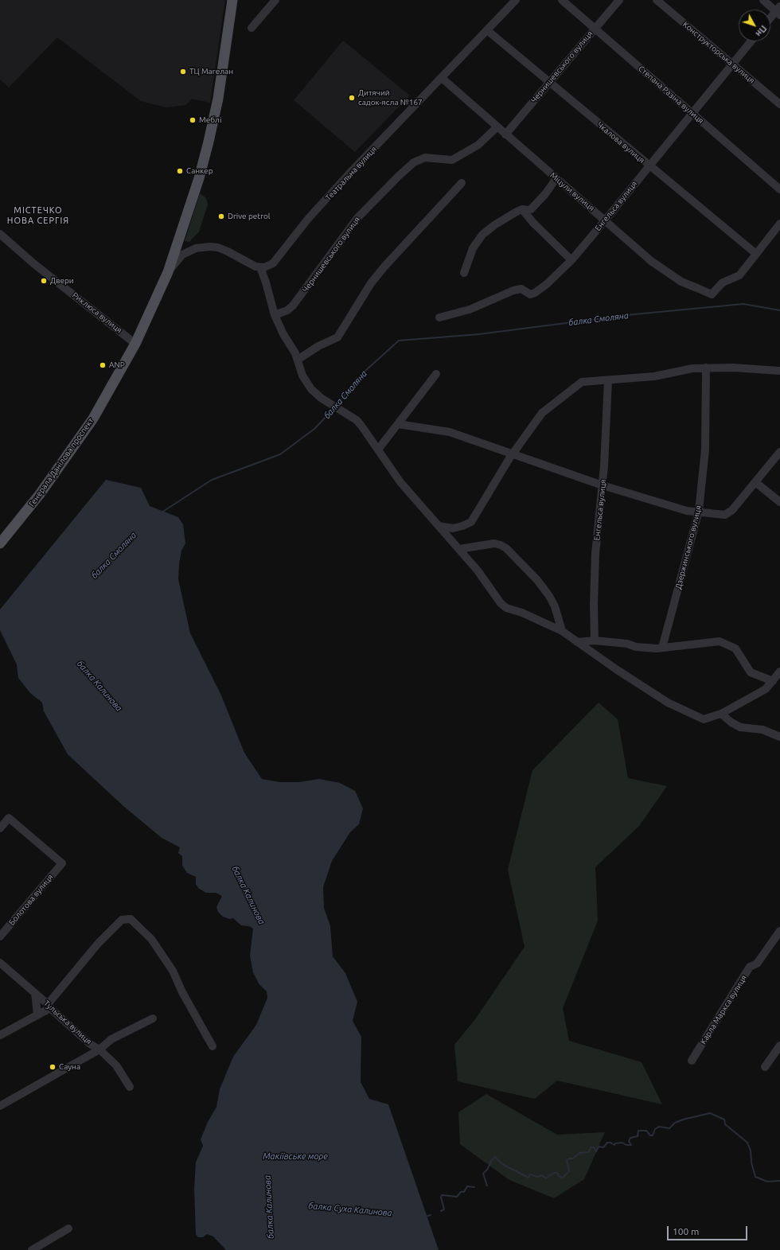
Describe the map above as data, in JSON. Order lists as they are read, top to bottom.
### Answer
{
  "streets": {
    "main road": ["Генерала Данілова проспект"],
    "street": [
      "Конструкторська вулиця",
      "Чернишевського вулиця",
      "Степана Разіна вулиця",
      "Чкалова вулиця",
      "Театральна вулиця",
      "Міцули вулиця",
      "Енгельса вулиця",
      "Риклюса вулиця",
      "Дзержинського вулиця",
      "Болотова вулиця",
      "Карла Маркса вулиця",
      "Тульська вулиця"
    ]
  },
  "crossings": [
    ["Конструкторська вулиця", "Енгельса вулиця"],
    ["Чернишевського вулиця", "Степана Разіна вулиця"],
    ["Чернишевського вулиця", "Чкалова вулиця"],
    ["Чернишевського вулиця", "Міцули вулиця"],
    ["Степана Разіна вулиця", "Енгельса вулиця"],
    ["Чкалова вулиця", "Театральна вулиця"],
    ["Чкалова вулиця", "Міцули вулиця"],
    ["Чкалова вулиця", "Енгельса вулиця"],
    ["Театральна вулиця", "Міцули вулиця"],
    ["Міцули вулиця", "Енгельса вулиця"],
    ["Риклюса вулиця", "Генерала Данілова проспект"]
  ],
  "districts": ["МІСТЕЧКО НОВА СЕРГІЯ"],
  "water": [
    "балка Смоляна",
    "балка Калинова",
    "Макіївське море",
    "балка Суха Калинова"
  ],
  "places": [
    "ТЦ Магелан",
    "Дитячий садок-ясла №167",
    "Меблі",
    "Санкер",
    "Drive petrol",
    "Двери",
    "ANP",
    "Сауна"
  ],
  "scale_bar": "100 m",
  "north": "bottom right"
}
